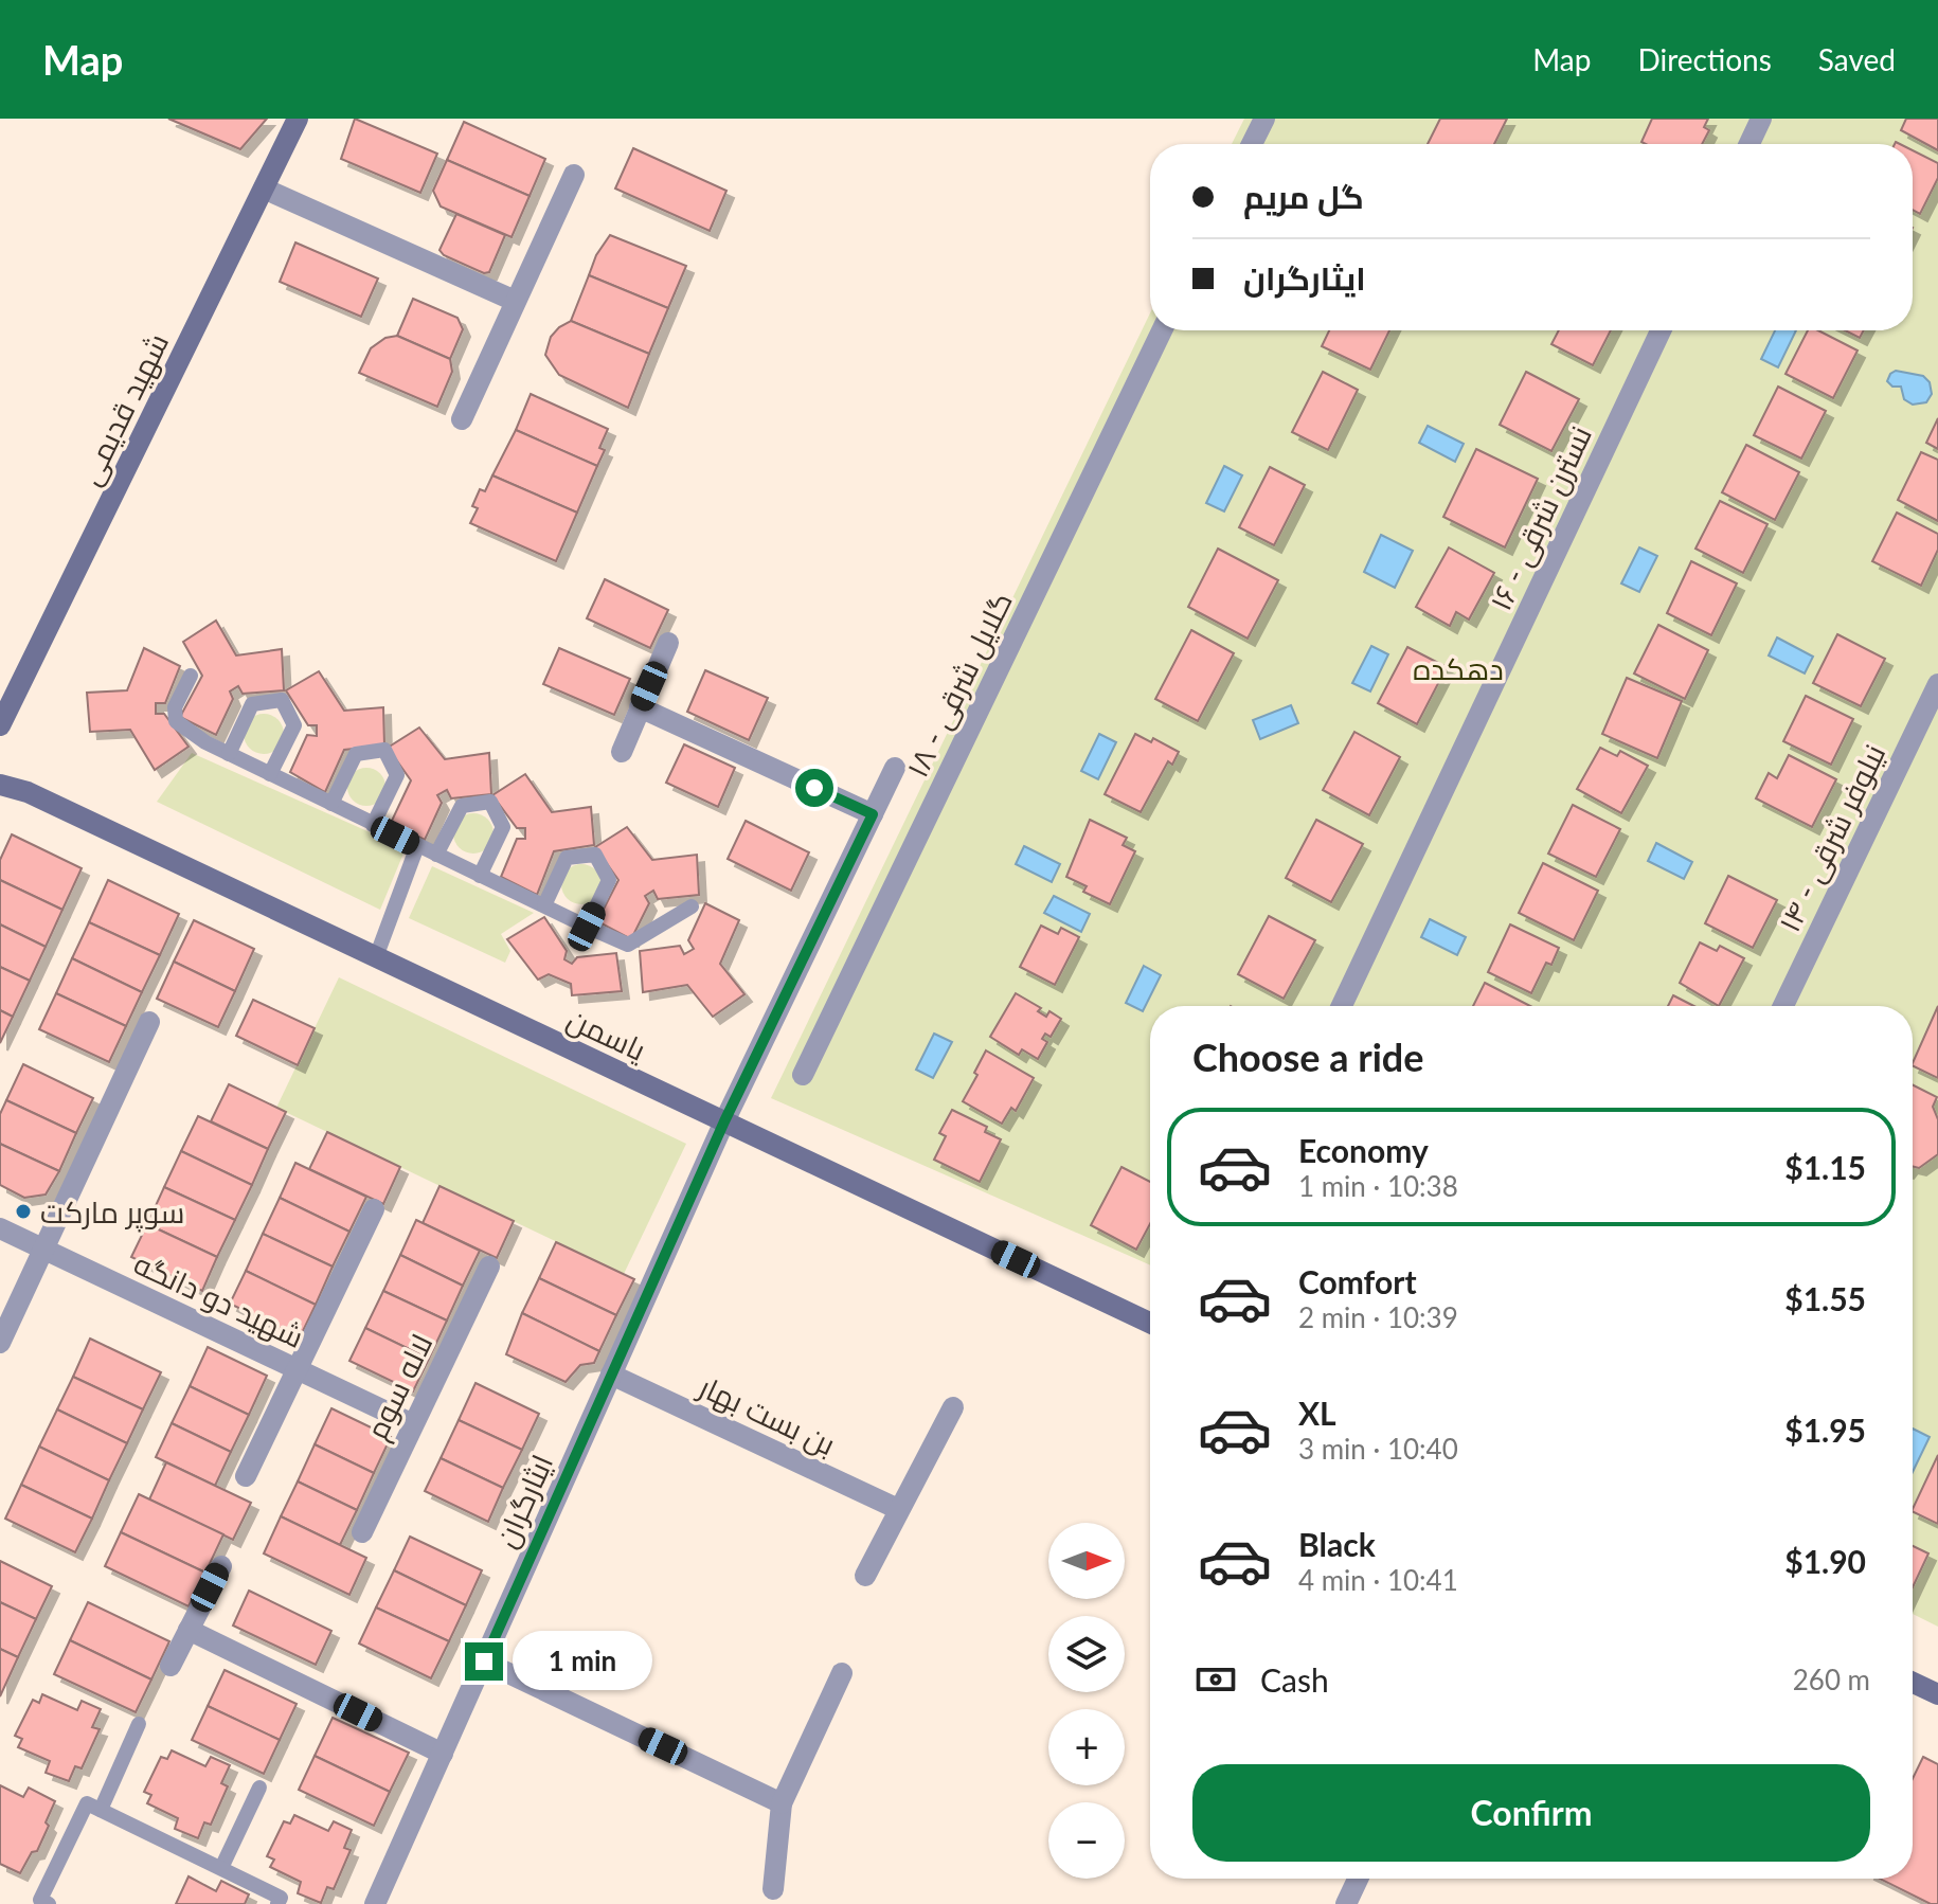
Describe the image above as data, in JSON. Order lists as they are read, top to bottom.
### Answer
{
  "streets": {
    "street": [
      "شهید قدیمی",
      "نسترن شرقی - ۱۶",
      "گلایل شرقی - ۱۸",
      "نیلوفر شرقی - ۱۴",
      "یاسمن",
      "شهید دو دانگه",
      "لاله سوم",
      "بن بست بهار",
      "ایثارگران"
    ]
  },
  "crossings": [
    ["یاسمن", "ایثارگران"],
    ["شهید دو دانگه", "لاله سوم"],
    ["بن بست بهار", "ایثارگران"]
  ],
  "parks": ["دهکده"],
  "places": ["سوپر مارکت"],
  "north": "right",
  "page": {
    "header": "Map",
    "nav": ["Map", "Directions", "Saved"],
    "banner": ["گل مریم", "ایثارگران"],
    "heading": "Choose a ride",
    "list": [
      {
        "name": "Economy",
        "note": "1 min · 10:38",
        "value": "$1.15"
      },
      {
        "name": "Comfort",
        "note": "2 min · 10:39",
        "value": "$1.55"
      },
      {
        "name": "XL",
        "note": "3 min · 10:40",
        "value": "$1.95"
      },
      {
        "name": "Black",
        "note": "4 min · 10:41",
        "value": "$1.90"
      }
    ],
    "map_buttons": ["+", "−"],
    "bubble": "1 min",
    "pay": ["Cash", "260 m"],
    "buttons": "Confirm"
  }
}
